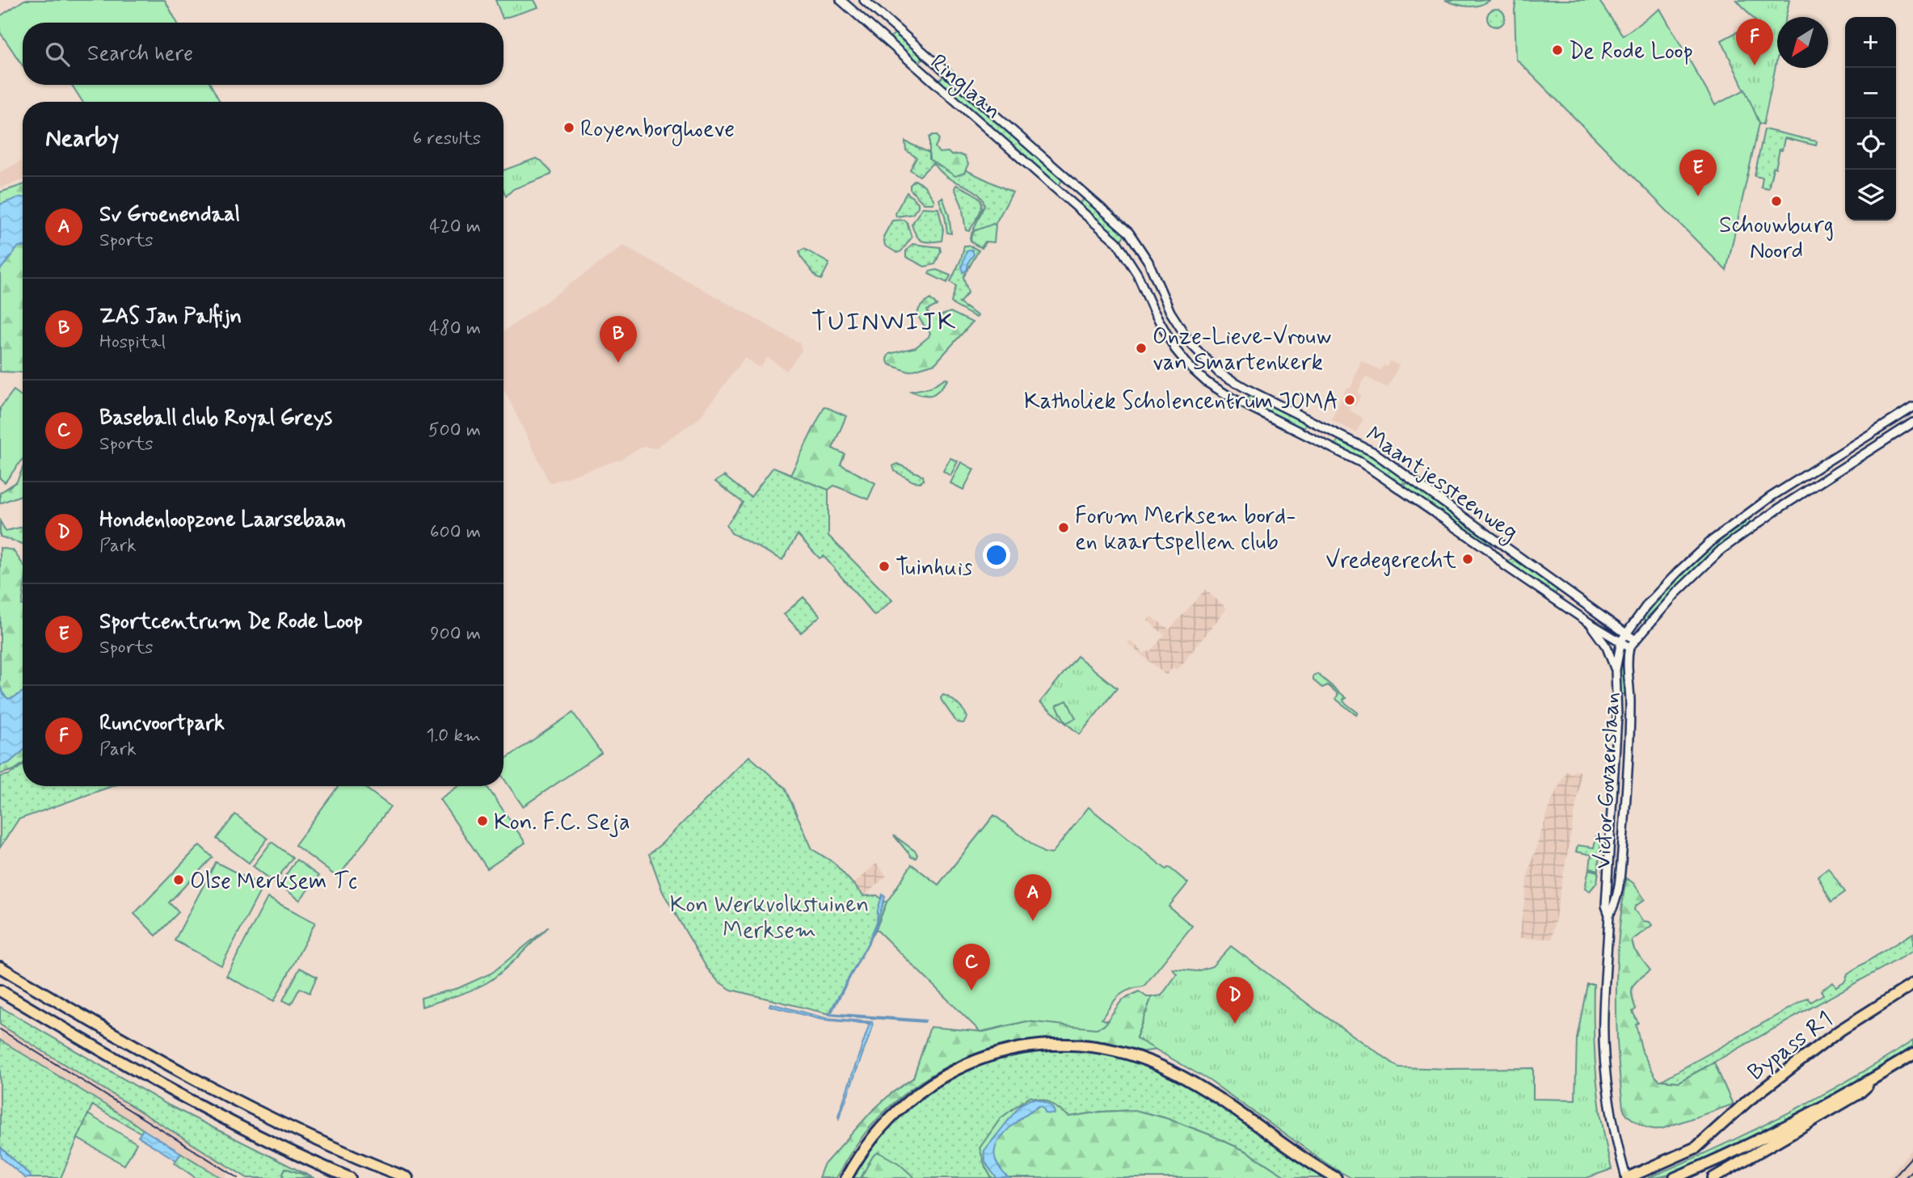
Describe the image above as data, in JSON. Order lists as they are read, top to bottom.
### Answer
{
  "streets": {
    "highway": ["Bypass R1"],
    "street": ["Ringlaan", "Maantjessteenweg", "Victor Govaerslaan"]
  },
  "crossings": [
    ["Ringlaan", "Maantjessteenweg"],
    ["Maantjessteenweg", "Victor Govaerslaan"],
    ["Victor Govaerslaan", "Bypass R1"]
  ],
  "districts": ["TUINWIJK"],
  "parks": ["Kon Werkvolkstuinen Merksem"],
  "places": [
    "De Rode Loop",
    "Royenborghoeve",
    "Schouwburg Noord",
    "Onze-Lieve-Vrouw van Smartenkerk",
    "Katholiek Scholencentrum JOMA",
    "Forum Merksem bord- en kaartspellen club",
    "Vredegerecht",
    "Tuinhuis",
    "Kon. F.C. Seja",
    "Olse Merksem Tc"
  ],
  "north": "bottom left",
  "page": {
    "map_buttons": ["+", "−"],
    "pins": [
      "F",
      "E",
      "B",
      "A",
      "C",
      "D"
    ],
    "search": "Search here",
    "heading": ["Nearby", "6 results"],
    "list": [
      {
        "mark": "A",
        "name": "Sv Groenendaal",
        "note": "Sports",
        "value": "420 m"
      },
      {
        "mark": "B",
        "name": "ZAS Jan Palfijn",
        "note": "Hospital",
        "value": "480 m"
      },
      {
        "mark": "C",
        "name": "Baseball club Royal Greys",
        "note": "Sports",
        "value": "500 m"
      },
      {
        "mark": "D",
        "name": "Hondenloopzone Laarsebaan",
        "note": "Park",
        "value": "600 m"
      },
      {
        "mark": "E",
        "name": "Sportcentrum De Rode Loop",
        "note": "Sports",
        "value": "900 m"
      },
      {
        "mark": "F",
        "name": "Runcvoortpark",
        "note": "Park",
        "value": "1.0 km"
      }
    ]
  }
}
